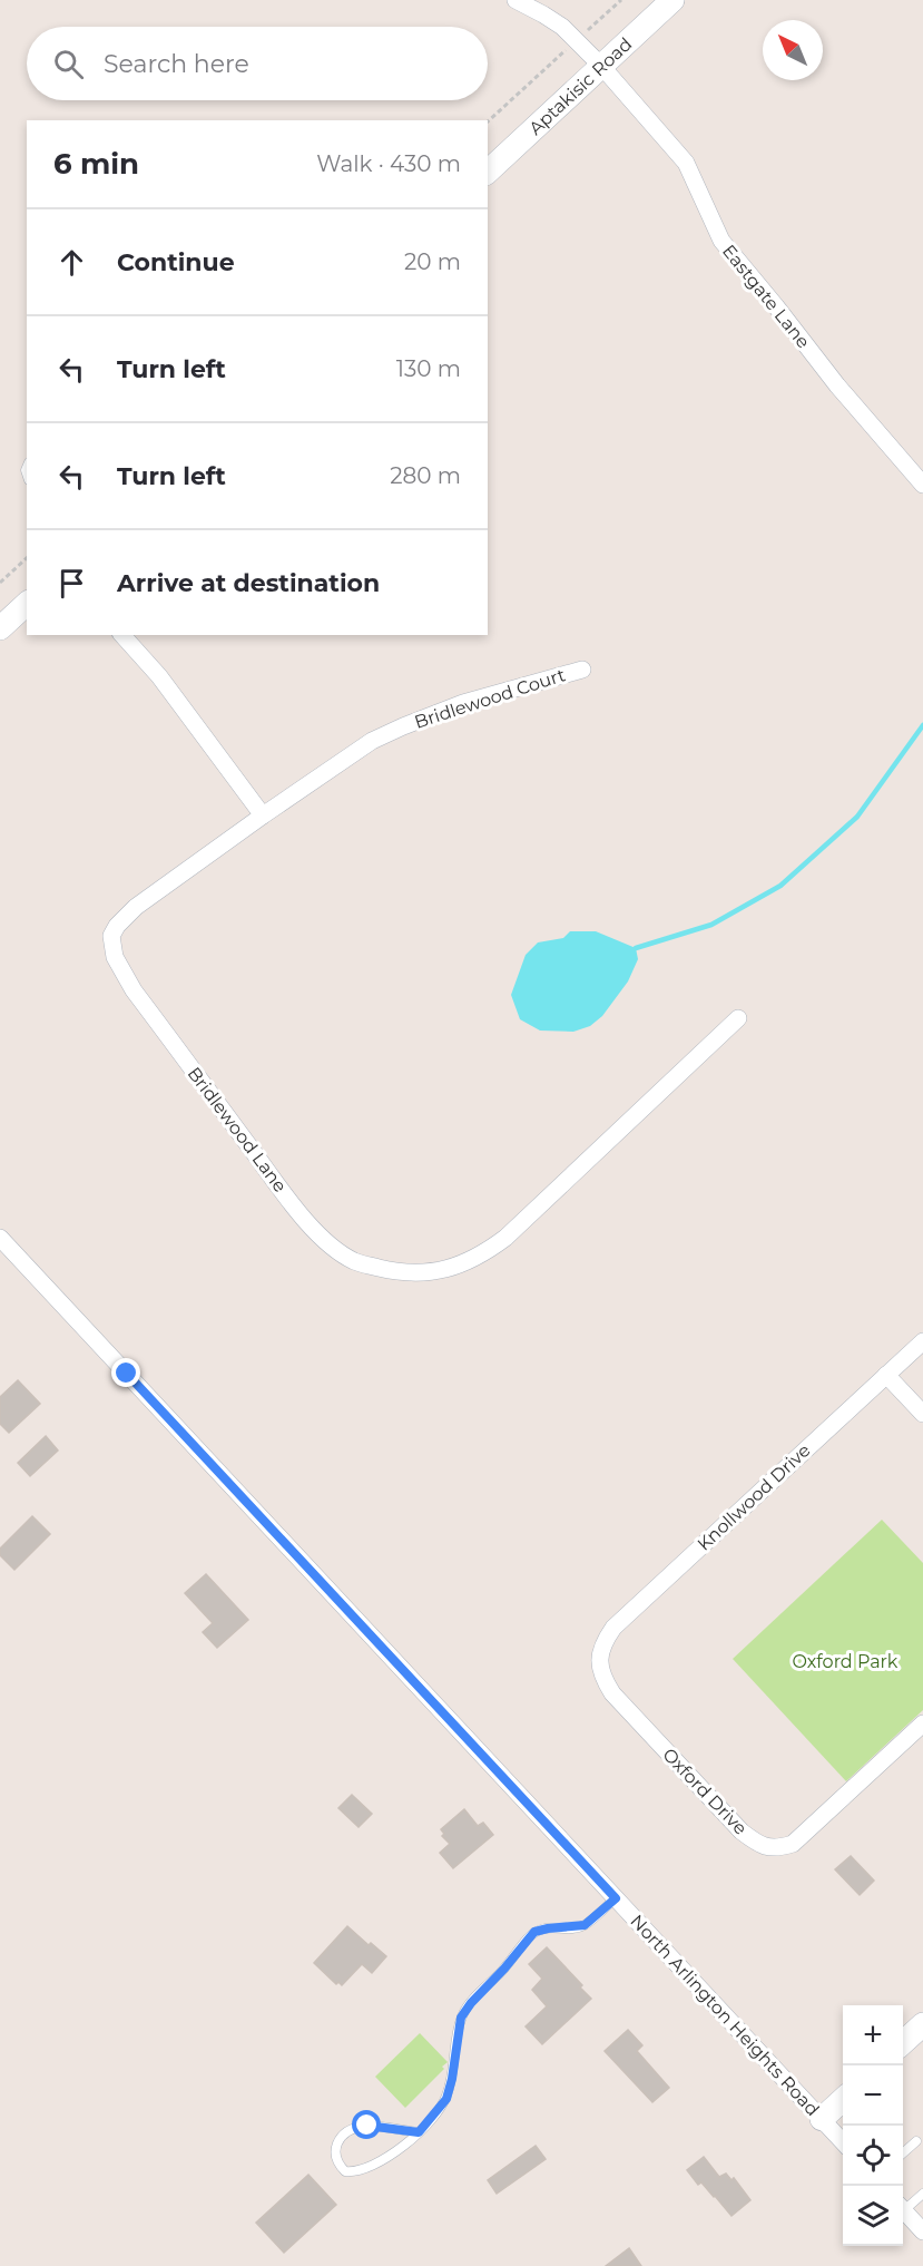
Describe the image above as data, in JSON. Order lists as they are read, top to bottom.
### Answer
{
  "streets": {
    "main road": ["Aptakisic Road"],
    "street": [
      "Eastgate Lane",
      "Bridlewood Court",
      "Bridlewood Lane",
      "Knollwood Drive",
      "Oxford Drive",
      "North Arlington Heights Road"
    ]
  },
  "crossings": [
    ["Aptakisic Road", "Eastgate Lane"],
    ["Bridlewood Court", "Bridlewood Lane"],
    ["Knollwood Drive", "Oxford Drive"]
  ],
  "parks": ["Oxford Park"],
  "north": "top left",
  "page": {
    "search": "Search here",
    "heading": ["6 min", "Walk · 430 m"],
    "list": [
      ["Continue", "20 m"],
      ["Turn left", "130 m"],
      ["Turn left", "280 m"],
      "Arrive at destination"
    ],
    "map_buttons": ["+", "−"]
  }
}
